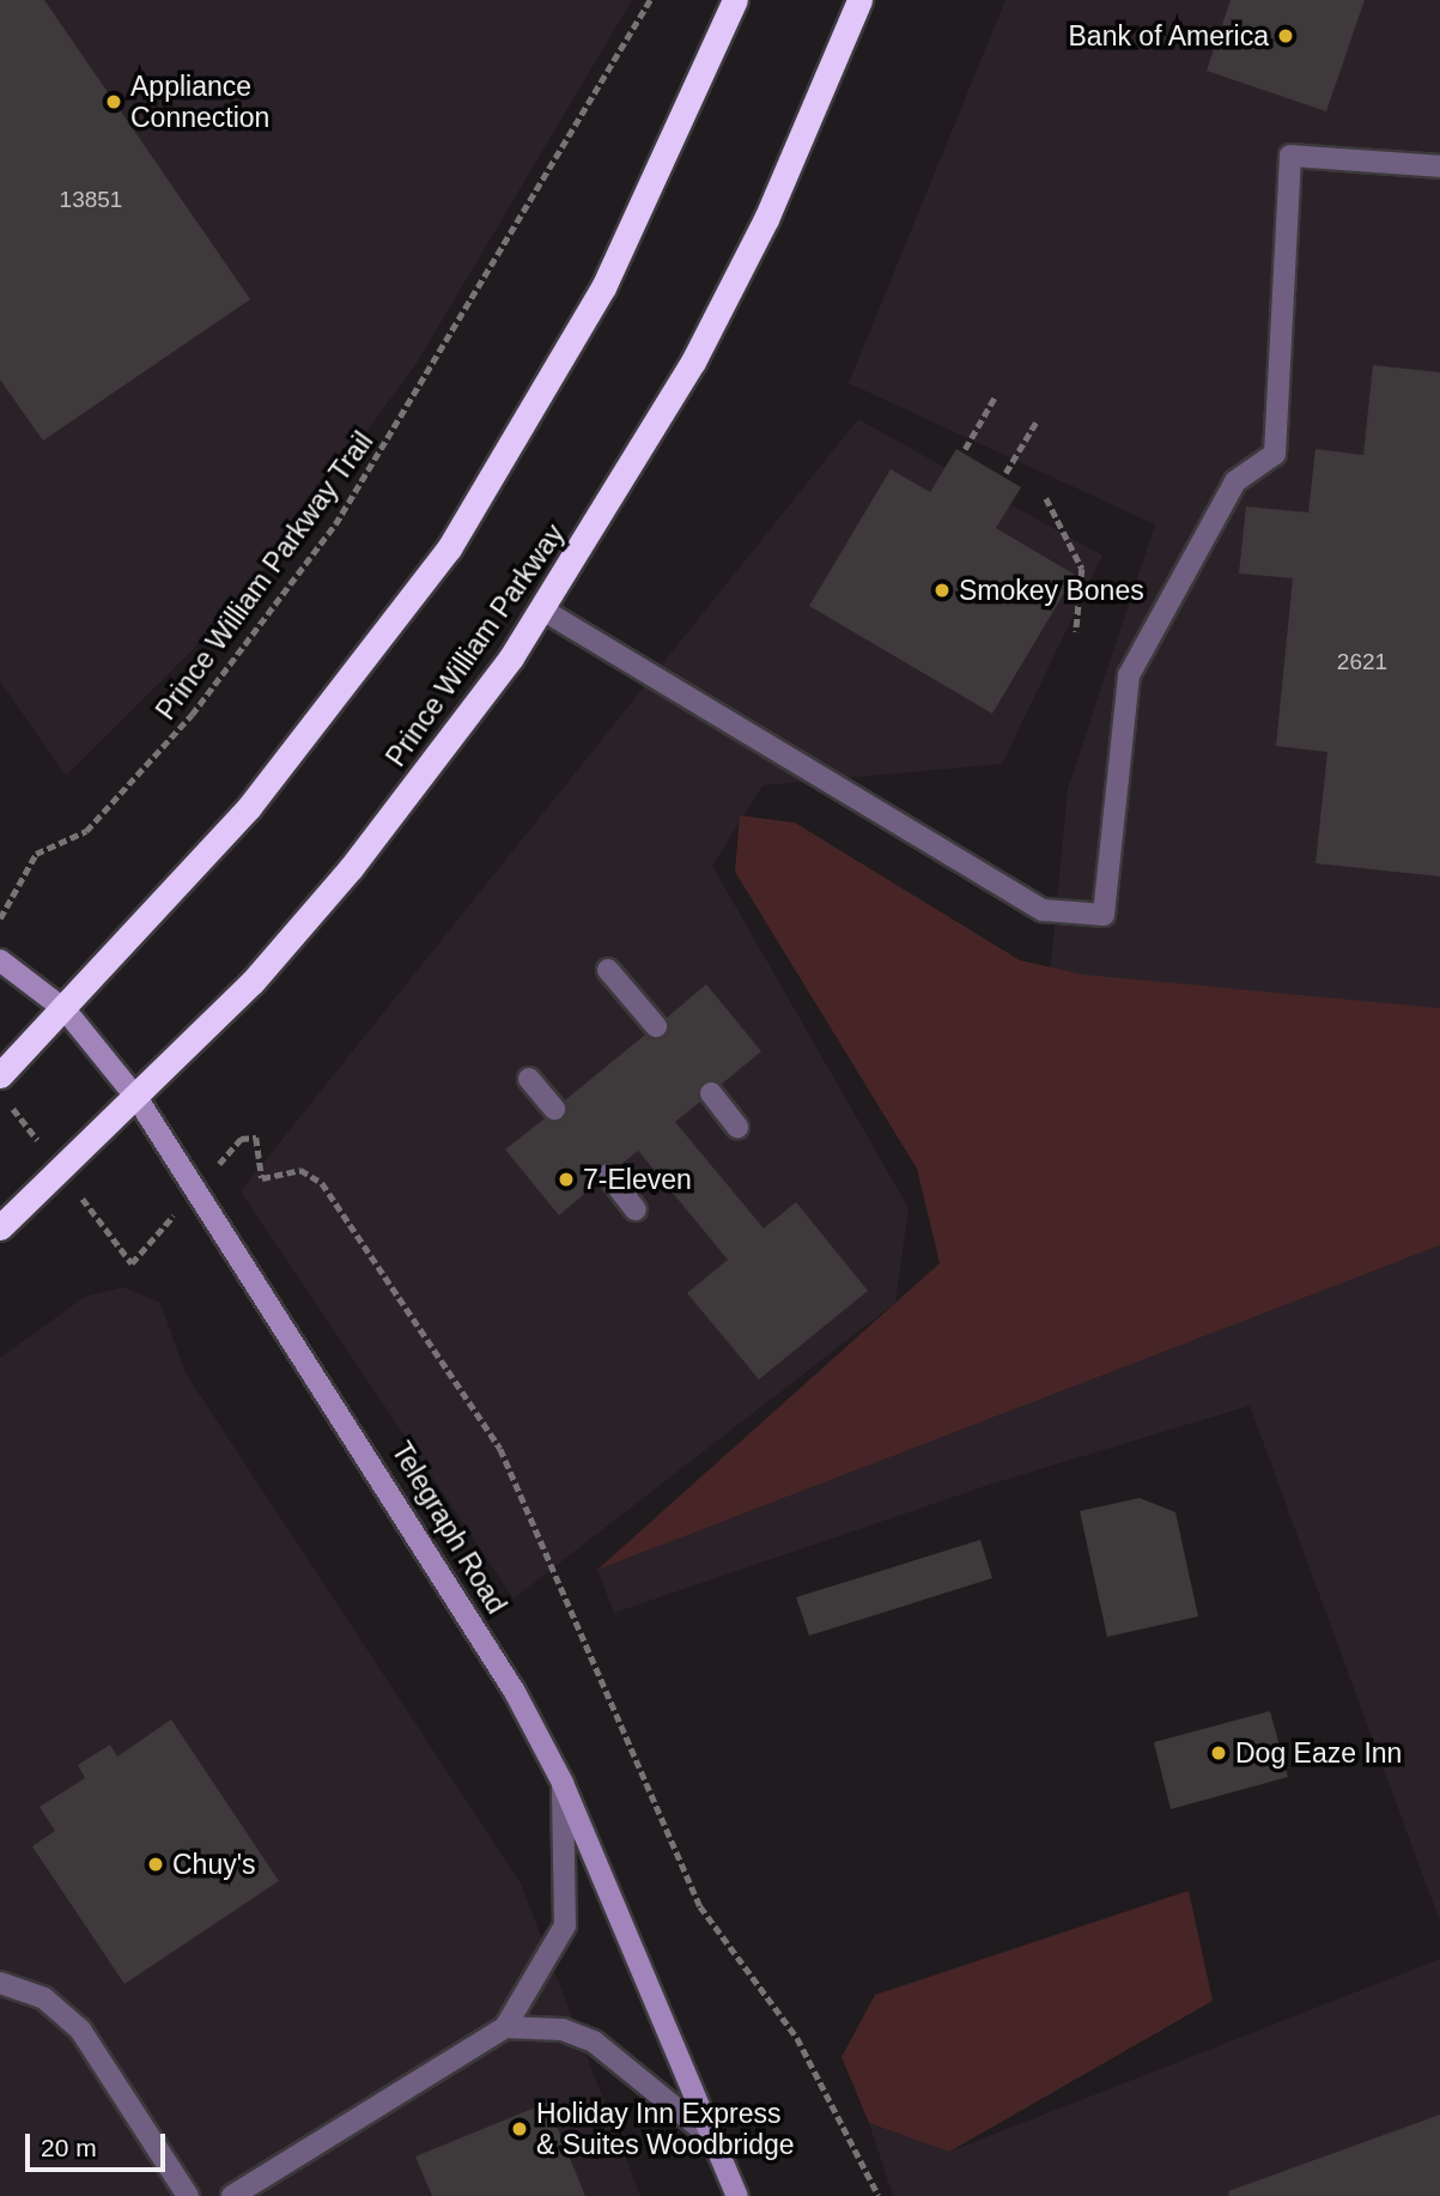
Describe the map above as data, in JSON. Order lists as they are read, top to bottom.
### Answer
{
  "streets": {
    "highway": ["Prince William Parkway"],
    "main road": ["Telegraph Road"],
    "path": ["Prince William Parkway Trail"]
  },
  "crossings": [
    ["Prince William Parkway", "Telegraph Road"]
  ],
  "places": [
    "Bank of America",
    "Appliance Connection",
    "Smokey Bones",
    "7-Eleven",
    "Dog Eaze Inn",
    "Chuy's",
    "Holiday Inn Express & Suites Woodbridge"
  ],
  "house_numbers": ["13851", "2621"],
  "scale_bar": "20 m"
}
